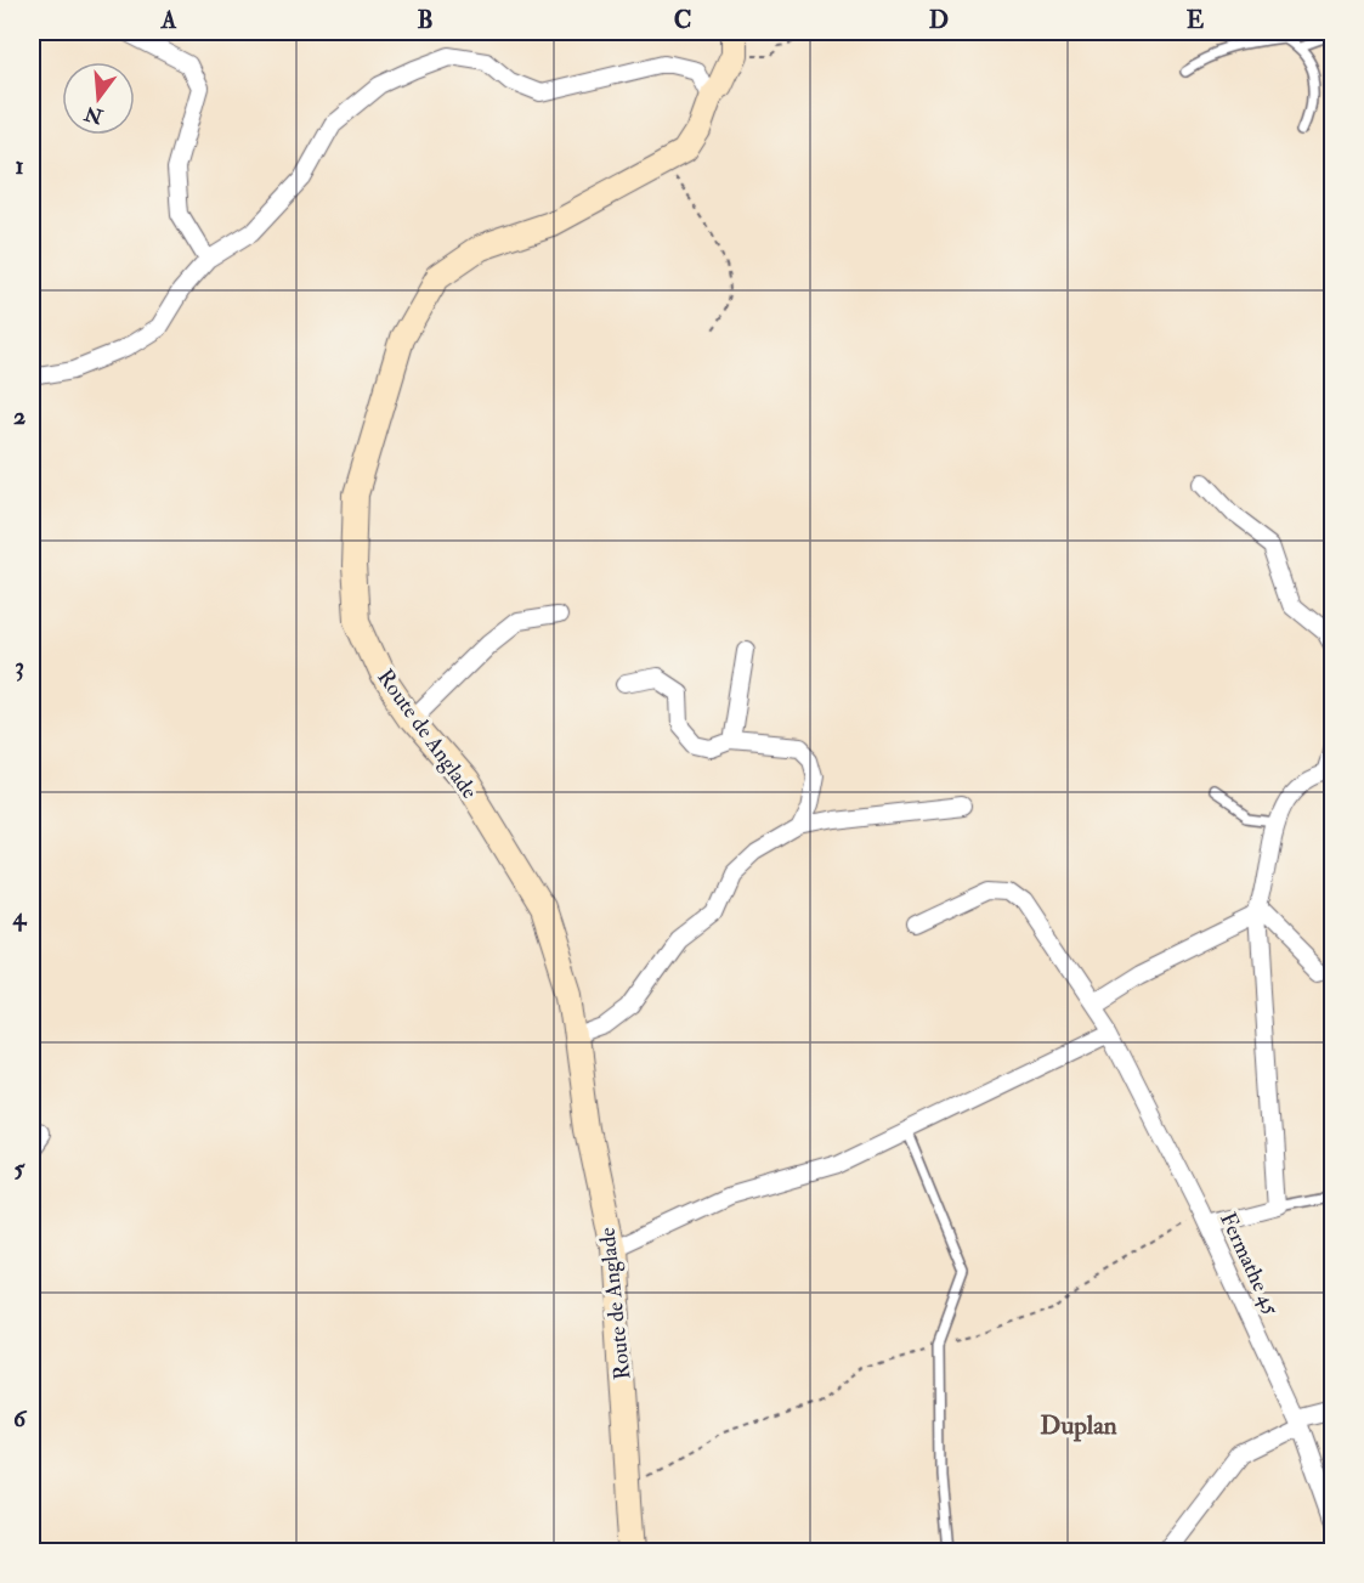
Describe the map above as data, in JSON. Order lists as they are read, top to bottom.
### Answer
{
  "streets": {
    "street": ["Route de Anglade", "Fermathe 45"]
  },
  "districts": ["Duplan"],
  "north": "bottom",
  "grid": {
    "columns": [
      "A",
      "B",
      "C",
      "D",
      "E"
    ],
    "rows": [
      "1",
      "2",
      "3",
      "4",
      "5",
      "6"
    ]
  }
}
